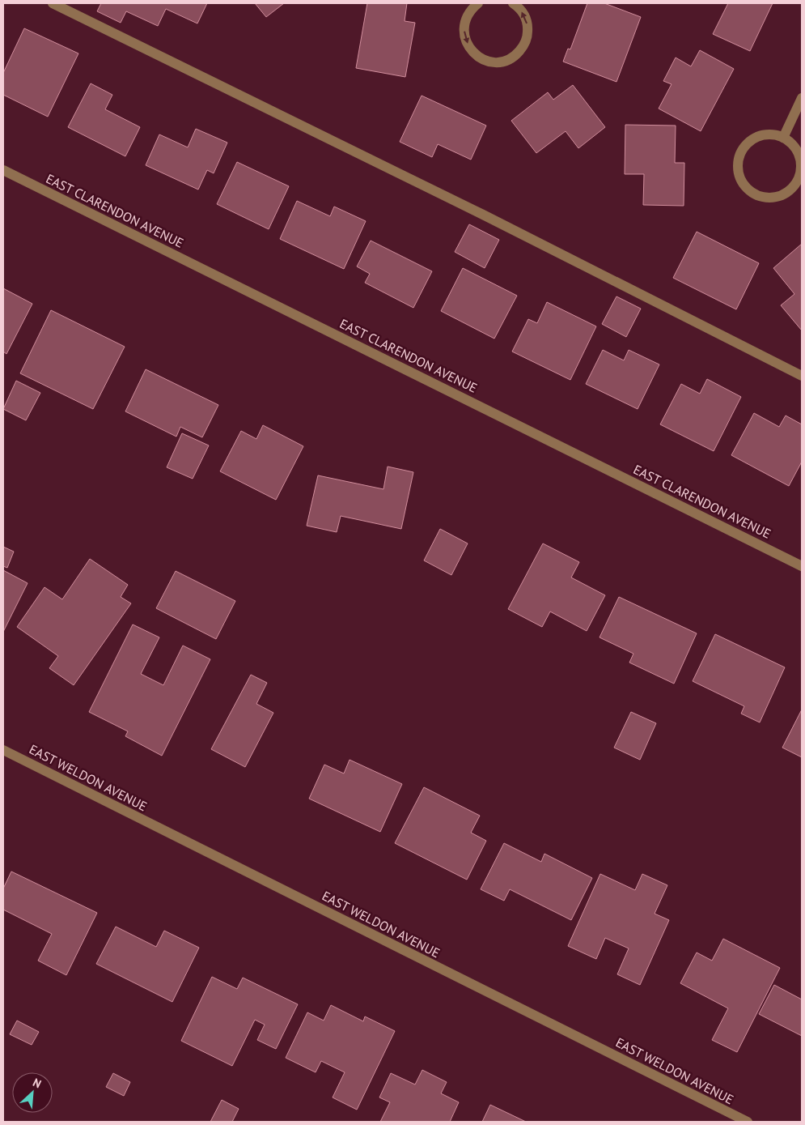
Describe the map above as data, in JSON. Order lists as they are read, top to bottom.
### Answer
{
  "streets": {
    "street": ["EAST CLARENDON AVENUE", "EAST WELDON AVENUE"]
  },
  "north": "top right"
}
